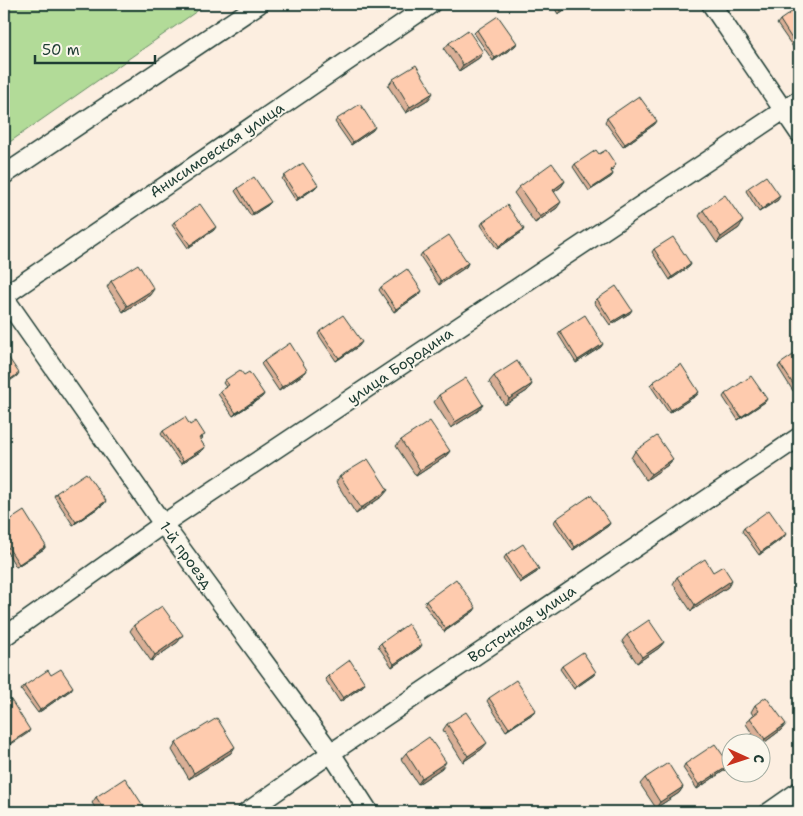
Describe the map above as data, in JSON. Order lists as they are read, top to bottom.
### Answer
{
  "streets": {
    "street": [
      "Анисимовская улица",
      "улица Бородина",
      "1-й проезд",
      "Восточная улица"
    ]
  },
  "crossings": [
    ["Анисимовская улица", "1-й проезд"],
    ["улица Бородина", "1-й проезд"],
    ["1-й проезд", "Восточная улица"]
  ],
  "scale_bar": "50 m",
  "north": "right"
}
